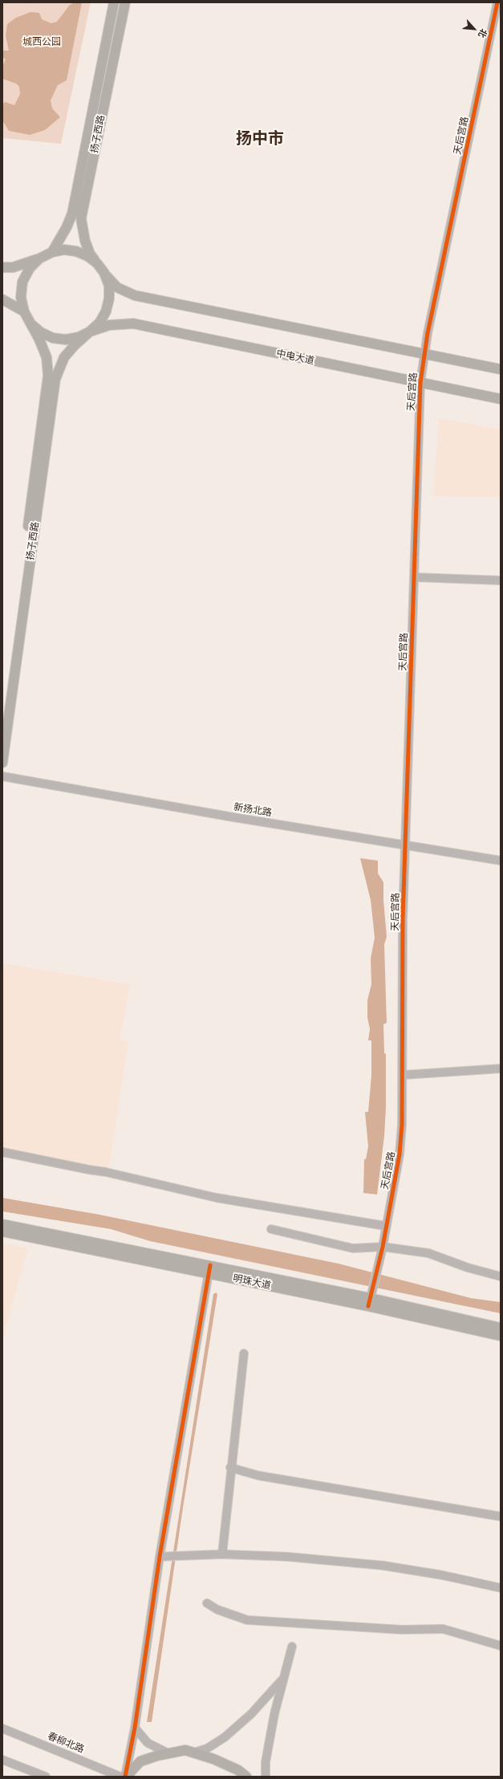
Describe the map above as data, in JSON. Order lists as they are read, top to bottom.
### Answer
{
  "streets": {
    "main road": ["扬子西路", "中电大道", "明珠大道"],
    "street": ["天后宫路", "新扬北路", "春柳北路"]
  },
  "crossings": [
    ["扬子西路", "中电大道"],
    ["天后宫路", "中电大道"],
    ["天后宫路", "新扬北路"],
    ["天后宫路", "明珠大道"]
  ],
  "districts": ["扬中市"],
  "parks": ["城西公园"],
  "north": "bottom right"
}
